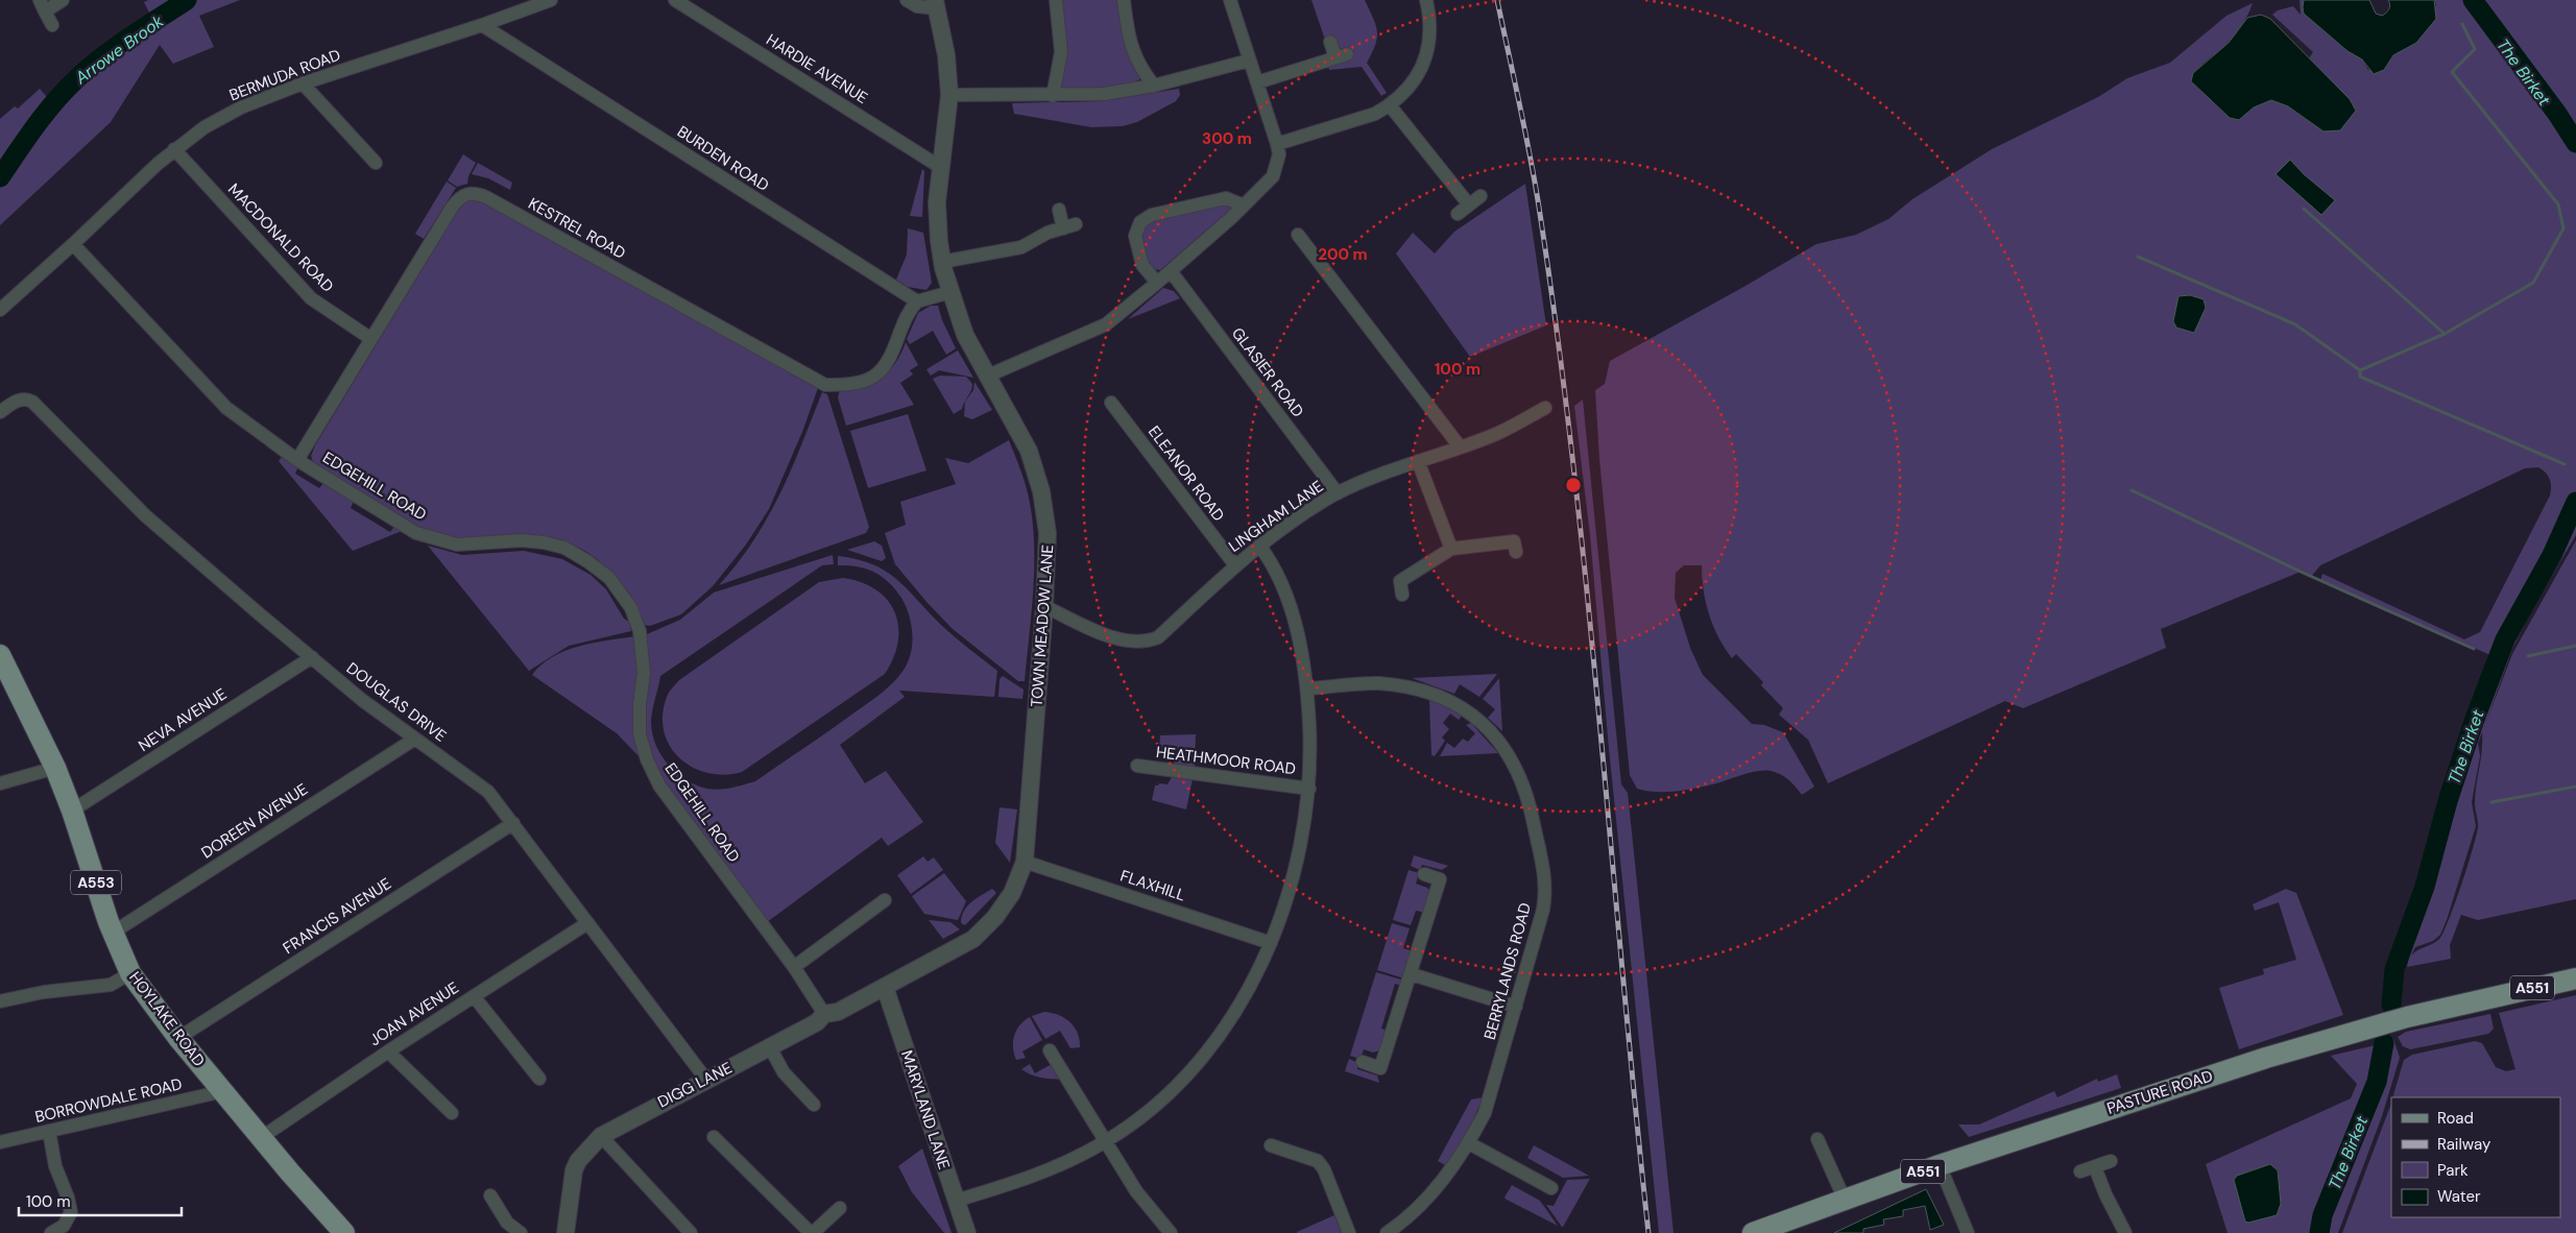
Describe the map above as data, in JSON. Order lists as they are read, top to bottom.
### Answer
{
  "streets": {
    "main road": [
      "A553",
      "A551",
      "HOYLAKE ROAD",
      "PASTURE ROAD"
    ],
    "street": [
      "HARDIE AVENUE",
      "BERMUDA ROAD",
      "BURDEN ROAD",
      "KESTREL ROAD",
      "MACDONALD ROAD",
      "GLASIER ROAD",
      "ELEANOR ROAD",
      "EDGEHILL ROAD",
      "LINGHAM LANE",
      "TOWN MEADOW LANE",
      "DOUGLAS DRIVE",
      "NEVA AVENUE",
      "HEATHMOOR ROAD",
      "DOREEN AVENUE",
      "FLAXHILL",
      "FRANCIS AVENUE",
      "BERRYLANDS ROAD",
      "JOAN AVENUE",
      "DIGG LANE",
      "BORROWDALE ROAD",
      "MARYLAND LANE"
    ]
  },
  "crossings": [
    ["HARDIE AVENUE", "TOWN MEADOW LANE"],
    ["BERMUDA ROAD", "BURDEN ROAD"],
    ["BERMUDA ROAD", "MACDONALD ROAD"],
    ["BERMUDA ROAD", "EDGEHILL ROAD"],
    ["BURDEN ROAD", "KESTREL ROAD"],
    ["KESTREL ROAD", "MACDONALD ROAD"],
    ["KESTREL ROAD", "EDGEHILL ROAD"],
    ["GLASIER ROAD", "LINGHAM LANE"],
    ["ELEANOR ROAD", "LINGHAM LANE"],
    ["EDGEHILL ROAD", "DIGG LANE"],
    ["LINGHAM LANE", "TOWN MEADOW LANE"],
    ["TOWN MEADOW LANE", "FLAXHILL"],
    ["TOWN MEADOW LANE", "DIGG LANE"],
    ["TOWN MEADOW LANE", "MARYLAND LANE"],
    ["DOUGLAS DRIVE", "NEVA AVENUE"],
    ["DOUGLAS DRIVE", "DOREEN AVENUE"],
    ["DOUGLAS DRIVE", "FRANCIS AVENUE"],
    ["DOUGLAS DRIVE", "JOAN AVENUE"],
    ["DOUGLAS DRIVE", "DIGG LANE"],
    ["NEVA AVENUE", "HOYLAKE ROAD"],
    ["DOREEN AVENUE", "HOYLAKE ROAD"],
    ["FRANCIS AVENUE", "HOYLAKE ROAD"],
    ["JOAN AVENUE", "HOYLAKE ROAD"],
    ["HOYLAKE ROAD", "BORROWDALE ROAD"],
    ["DIGG LANE", "MARYLAND LANE"]
  ],
  "water": ["Arrowe Brook", "The Birket"],
  "legend": [
    "Road",
    "Railway",
    "Park",
    "Water"
  ],
  "scale_bar": "100 m",
  "rings": ["300 m", "200 m", "100 m"]
}
